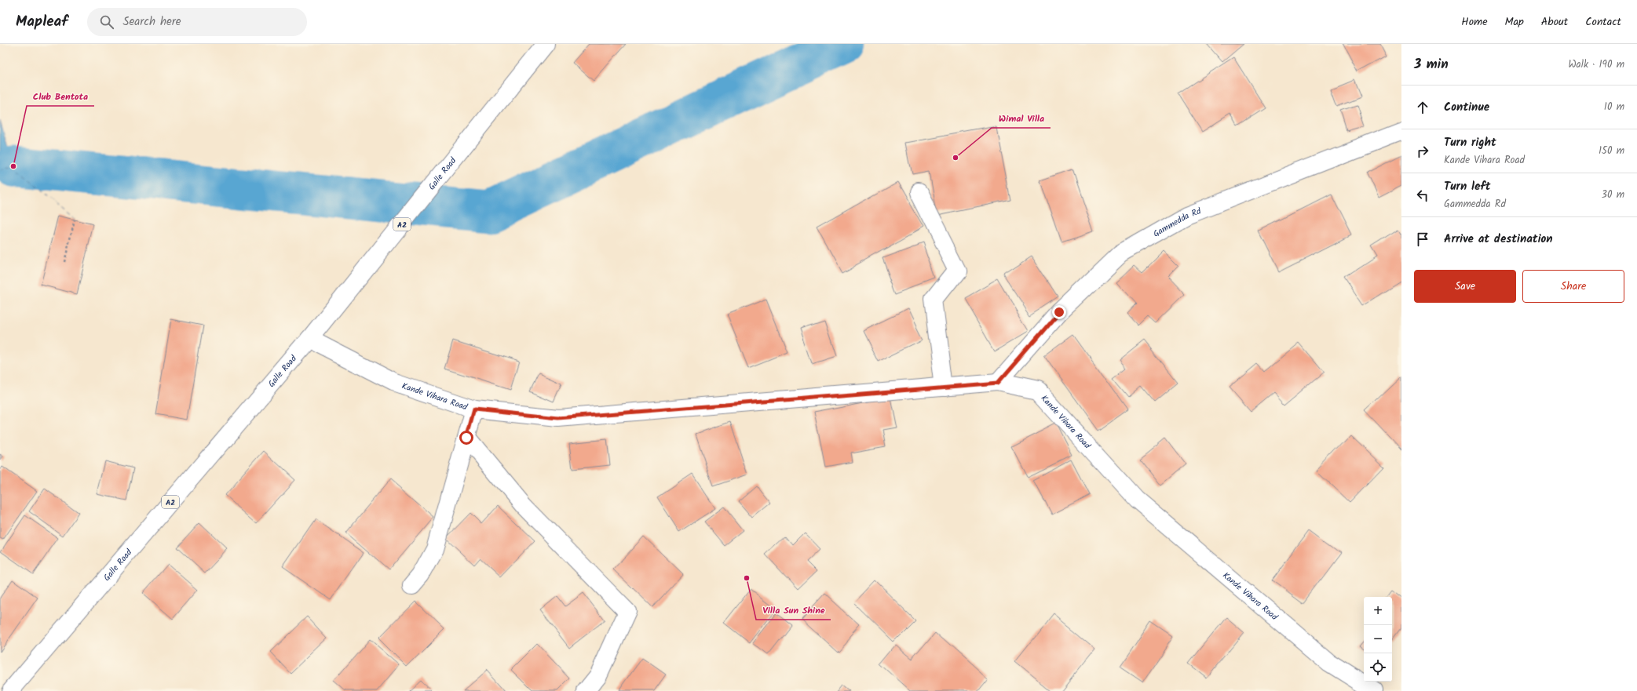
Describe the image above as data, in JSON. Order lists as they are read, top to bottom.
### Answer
{
  "streets": {
    "main road": [
      "Galle Road",
      "Gammedda Rd",
      "A2",
      "Kande Vihara Road"
    ]
  },
  "crossings": [
    ["Galle Road", "Kande Vihara Road"],
    ["Gammedda Rd", "Kande Vihara Road"]
  ],
  "places": ["Wimal Villa", "Club Bentota", "Villa Sun Shine"],
  "page": {
    "header": "Mapleaf",
    "search": "Search here",
    "nav": [
      "Home",
      "Map",
      "About",
      "Contact"
    ],
    "heading": ["3 min", "Walk · 190 m"],
    "list": [
      ["Continue", "10 m"],
      ["Turn right", "Kande Vihara Road", "150 m"],
      ["Turn left", "Gammedda Rd", "30 m"],
      "Arrive at destination"
    ],
    "buttons": ["Save", "Share"],
    "map_buttons": ["+", "−"]
  }
}
